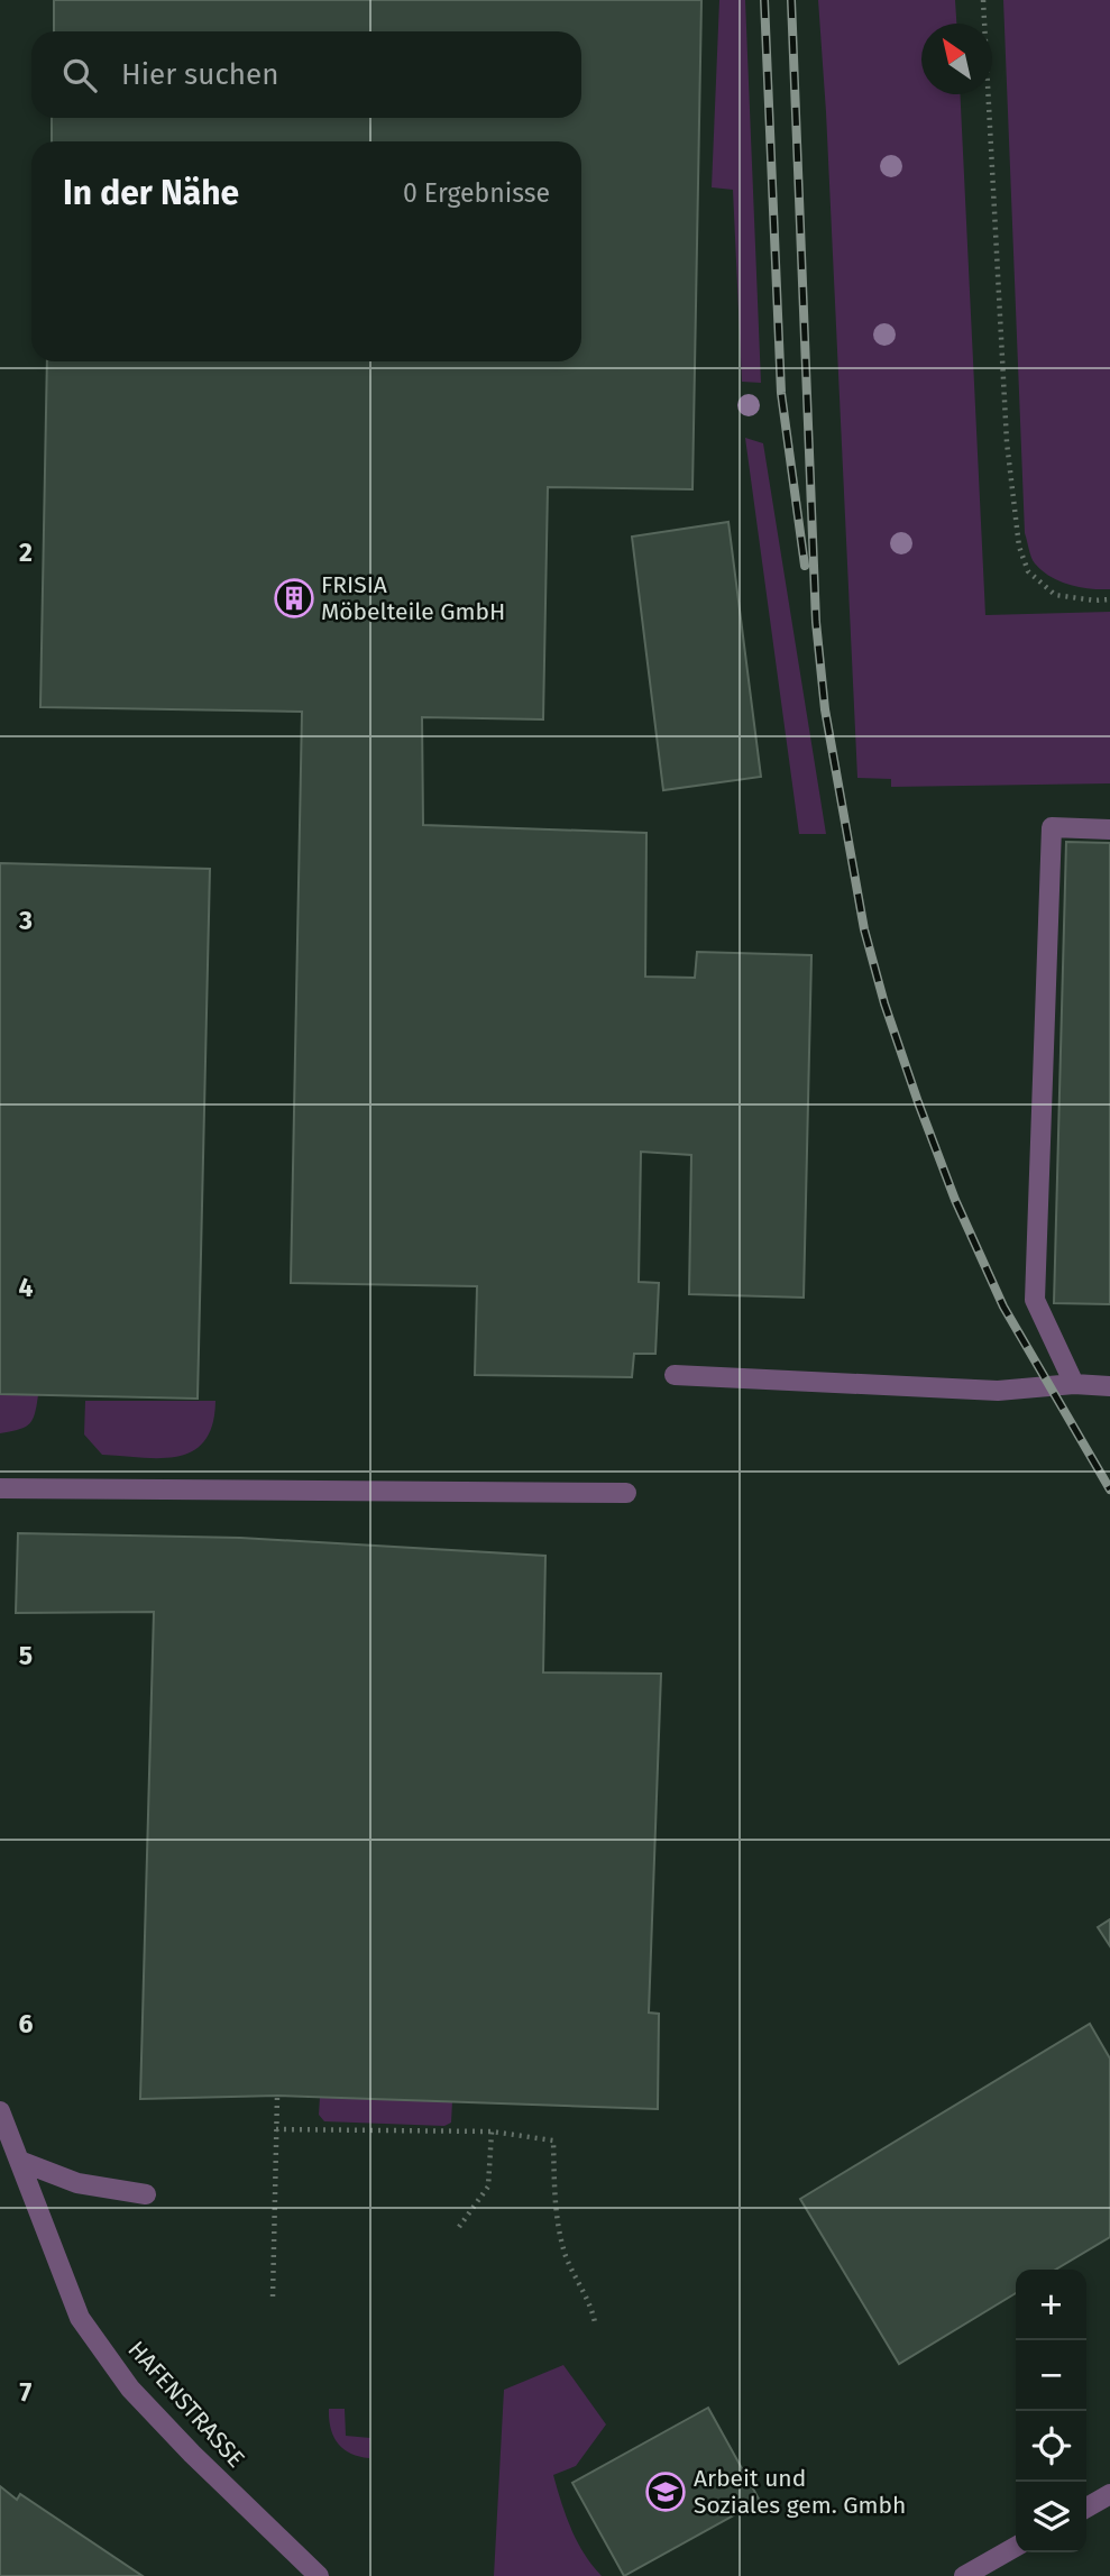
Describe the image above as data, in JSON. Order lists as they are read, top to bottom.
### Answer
{
  "streets": {
    "street": ["HAFENSTRASSE"]
  },
  "places": {
    "building": ["FRISIA Möbelteile GmbH"],
    "school or university": ["Arbeit und Soziales gem. Gmbh"]
  },
  "north": "top left",
  "page": {
    "search": "Hier suchen",
    "heading": ["In der Nähe", "0 Ergebnisse"],
    "map_buttons": ["+", "−"]
  },
  "grid": {
    "rows": [
      "2",
      "3",
      "4",
      "5",
      "6",
      "7"
    ]
  }
}
